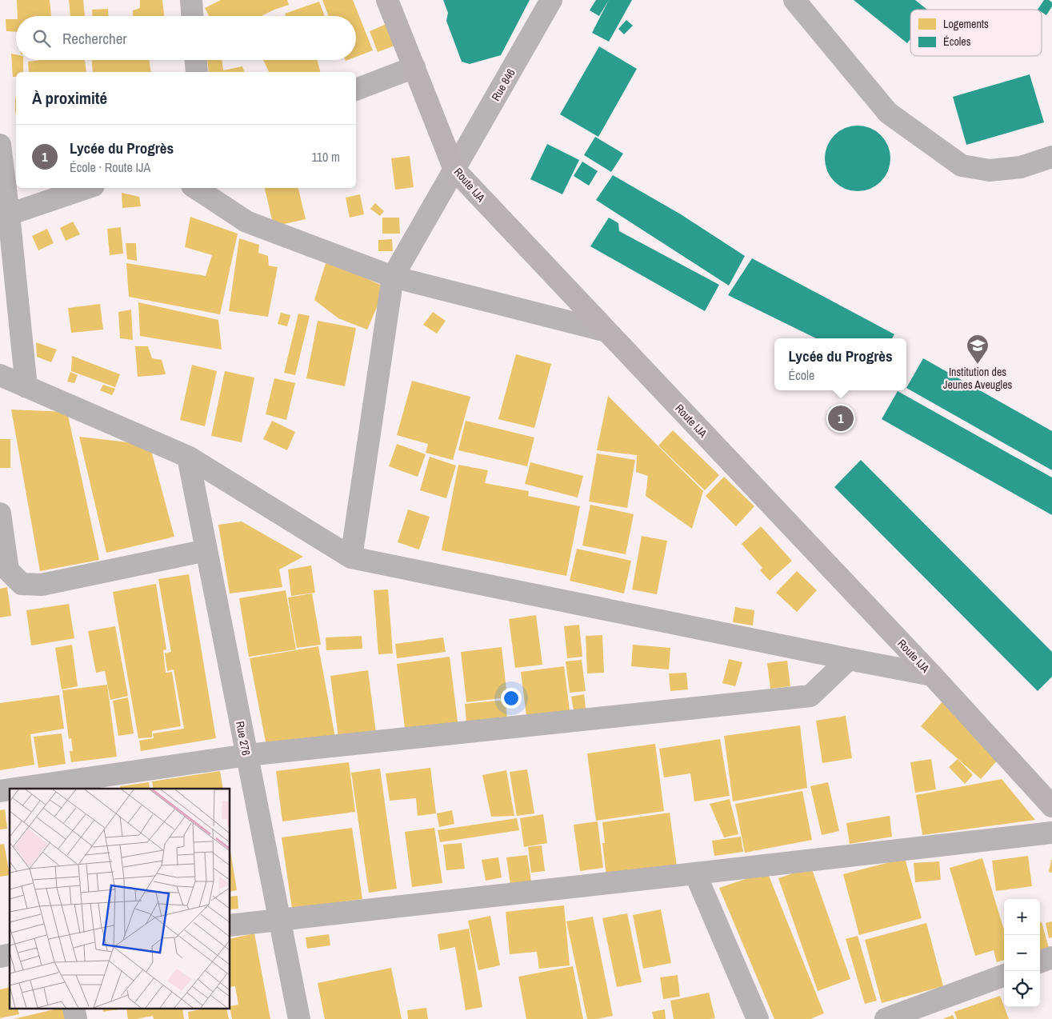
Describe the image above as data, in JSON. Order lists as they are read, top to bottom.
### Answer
{
  "streets": {
    "street": ["Rue 846", "Route IJA", "Rue 276"]
  },
  "crossings": [
    ["Rue 846", "Route IJA"]
  ],
  "places": {
    "school or university": ["Institution des Jeunes Aveugles"]
  },
  "legend": ["Logements", "Écoles"],
  "page": {
    "search": "Rechercher",
    "heading": "À proximité",
    "list": [
      {
        "mark": "1",
        "name": "Lycée du Progrès",
        "note": "École · Route IJA",
        "value": "110 m"
      }
    ],
    "popup": ["Lycée du Progrès", "École"],
    "pins": "1",
    "map_buttons": ["+", "−"]
  }
}
